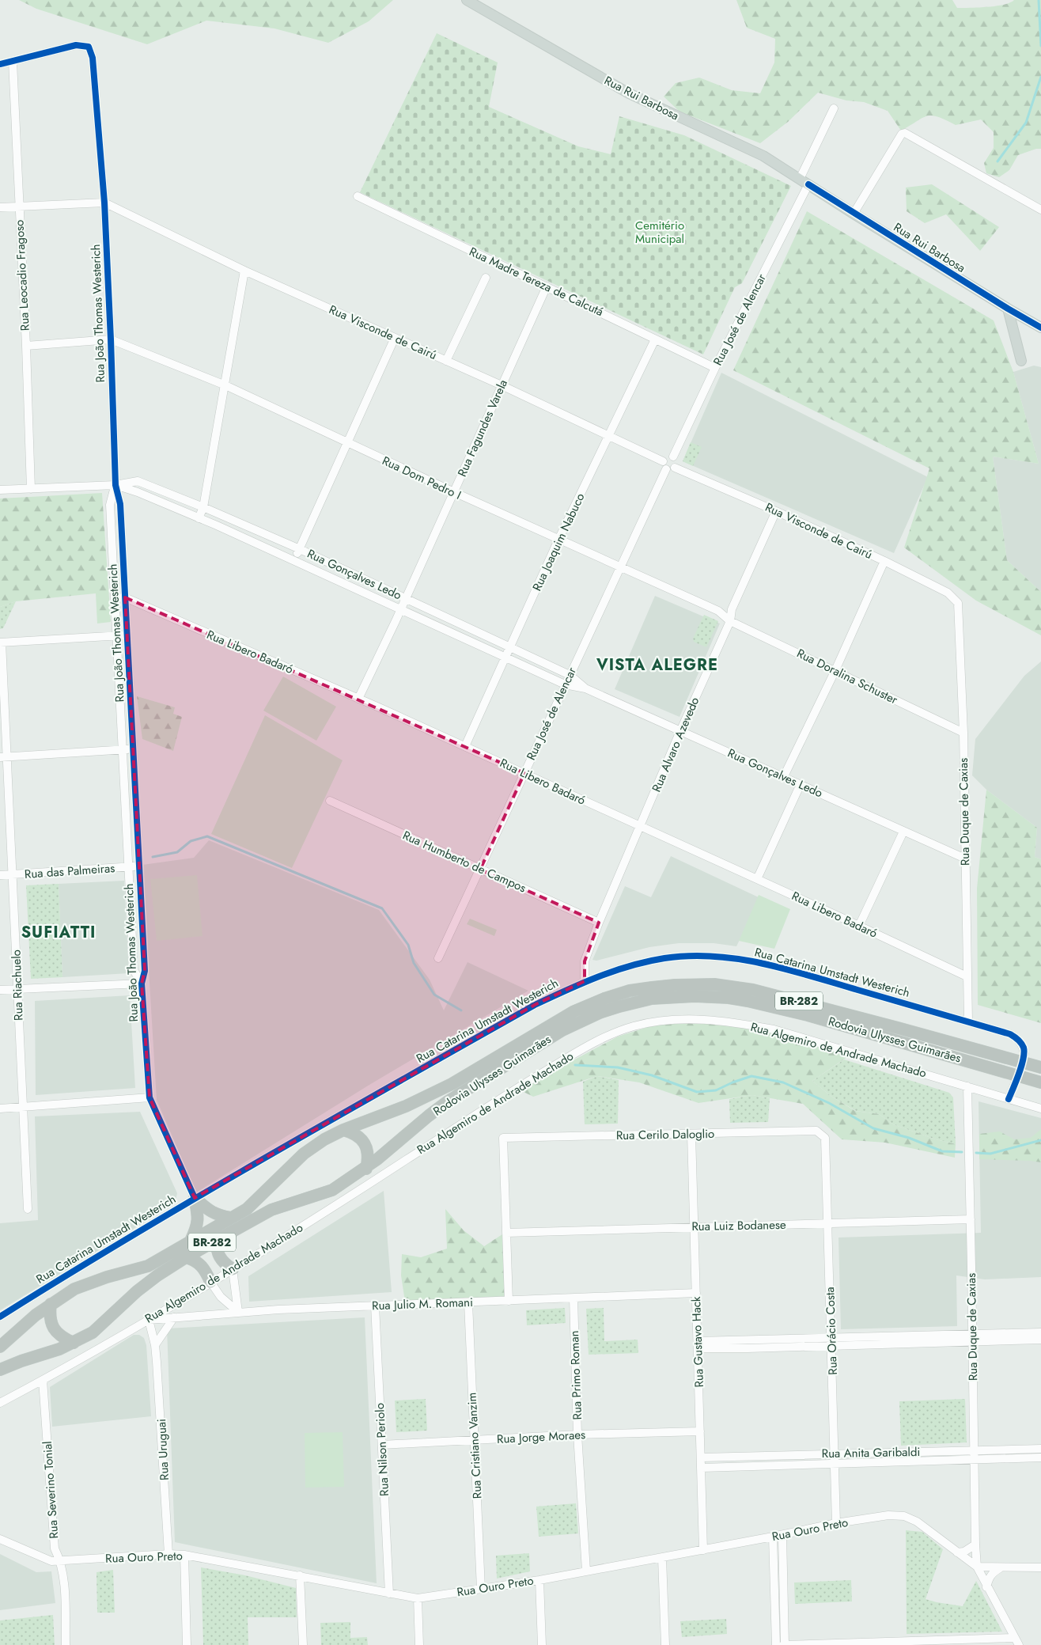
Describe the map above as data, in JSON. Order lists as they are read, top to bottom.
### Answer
{
  "streets": {
    "highway": ["BR-282", "Rodovia Ulysses Guimarães"],
    "main road": ["Rua Rui Barbosa"],
    "street": [
      "Rua Leocadio Fragoso",
      "Rua Madre Tereza de Calcutá",
      "Rua João Thomas Westerich",
      "Rua José de Alencar",
      "Rua Visconde de Cairú",
      "Rua Fagundes Varela",
      "Rua Dom Pedro I",
      "Rua Joaquim Nabuco",
      "Rua Gonçalves Ledo",
      "Rua Libero Badaró",
      "Rua Doralina Schuster",
      "Rua Alvaro Azevedo",
      "Rua Duque de Caxias",
      "Rua Humberto de Campos",
      "Rua das Palmeiras",
      "Rua Catarina Umstadt Westerich",
      "Rua Riachuelo",
      "Rua Algemiro de Andrade Machado",
      "Rua Cerilo Daloglio",
      "Rua Luiz Bodanese",
      "Rua Julio M. Romani",
      "Rua Orácio Costa",
      "Rua Gustavo Hack",
      "Rua Primo Roman",
      "Rua Jorge Moraes",
      "Rua Cristiano Vanzim",
      "Rua Uruguai",
      "Rua Nilson Periolo",
      "Rua Anita Garibaldi",
      "Rua Severino Tonial",
      "Rua Ouro Preto"
    ]
  },
  "crossings": [
    ["Rua Rui Barbosa", "Rua José de Alencar"],
    ["Rua Leocadio Fragoso", "Rua João Thomas Westerich"],
    ["Rua Leocadio Fragoso", "Rua Gonçalves Ledo"],
    ["Rua Madre Tereza de Calcutá", "Rua José de Alencar"],
    ["Rua Madre Tereza de Calcutá", "Rua Fagundes Varela"],
    ["Rua Madre Tereza de Calcutá", "Rua Joaquim Nabuco"],
    ["Rua João Thomas Westerich", "Rua Visconde de Cairú"],
    ["Rua João Thomas Westerich", "Rua Dom Pedro I"],
    ["Rua João Thomas Westerich", "Rua Gonçalves Ledo"],
    ["Rua João Thomas Westerich", "Rua Libero Badaró"],
    ["Rua João Thomas Westerich", "Rua das Palmeiras"],
    ["Rua João Thomas Westerich", "Rua Catarina Umstadt Westerich"],
    ["Rua José de Alencar", "Rua Visconde de Cairú"],
    ["Rua José de Alencar", "Rua Dom Pedro I"],
    ["Rua José de Alencar", "Rua Gonçalves Ledo"],
    ["Rua José de Alencar", "Rua Libero Badaró"],
    ["Rua José de Alencar", "Rua Humberto de Campos"],
    ["Rua Visconde de Cairú", "Rua Fagundes Varela"],
    ["Rua Visconde de Cairú", "Rua Joaquim Nabuco"],
    ["Rua Visconde de Cairú", "Rua Alvaro Azevedo"],
    ["Rua Visconde de Cairú", "Rua Duque de Caxias"],
    ["Rua Fagundes Varela", "Rua Dom Pedro I"],
    ["Rua Fagundes Varela", "Rua Gonçalves Ledo"],
    ["Rua Fagundes Varela", "Rua Libero Badaró"],
    ["Rua Dom Pedro I", "Rua Joaquim Nabuco"],
    ["Rua Dom Pedro I", "Rua Doralina Schuster"],
    ["Rua Dom Pedro I", "Rua Alvaro Azevedo"],
    ["Rua Joaquim Nabuco", "Rua Gonçalves Ledo"],
    ["Rua Joaquim Nabuco", "Rua Libero Badaró"],
    ["Rua Gonçalves Ledo", "Rua Alvaro Azevedo"],
    ["Rua Gonçalves Ledo", "Rua Duque de Caxias"],
    ["Rua Libero Badaró", "Rua Alvaro Azevedo"],
    ["Rua Libero Badaró", "Rua Duque de Caxias"],
    ["Rua Doralina Schuster", "Rua Alvaro Azevedo"],
    ["Rua Doralina Schuster", "Rua Duque de Caxias"],
    ["Rua Alvaro Azevedo", "Rua Humberto de Campos"],
    ["Rua Alvaro Azevedo", "Rua Catarina Umstadt Westerich"],
    ["Rua Duque de Caxias", "Rua Catarina Umstadt Westerich"],
    ["Rua Duque de Caxias", "Rua Algemiro de Andrade Machado"],
    ["Rua Duque de Caxias", "Rua Luiz Bodanese"],
    ["Rua Duque de Caxias", "Rua Anita Garibaldi"],
    ["Rua Duque de Caxias", "Rua Ouro Preto"],
    ["Rua das Palmeiras", "Rua Riachuelo"],
    ["Rua Algemiro de Andrade Machado", "Rua Julio M. Romani"],
    ["Rua Algemiro de Andrade Machado", "Rua Uruguai"],
    ["Rua Algemiro de Andrade Machado", "Rua Severino Tonial"],
    ["Rua Cerilo Daloglio", "Rua Luiz Bodanese"],
    ["Rua Cerilo Daloglio", "Rua Orácio Costa"],
    ["Rua Cerilo Daloglio", "Rua Gustavo Hack"],
    ["Rua Luiz Bodanese", "Rua Orácio Costa"],
    ["Rua Luiz Bodanese", "Rua Gustavo Hack"],
    ["Rua Julio M. Romani", "Rua Gustavo Hack"],
    ["Rua Julio M. Romani", "Rua Primo Roman"],
    ["Rua Julio M. Romani", "Rua Cristiano Vanzim"],
    ["Rua Julio M. Romani", "Rua Uruguai"],
    ["Rua Julio M. Romani", "Rua Nilson Periolo"],
    ["Rua Orácio Costa", "Rua Anita Garibaldi"],
    ["Rua Orácio Costa", "Rua Ouro Preto"],
    ["Rua Gustavo Hack", "Rua Jorge Moraes"],
    ["Rua Gustavo Hack", "Rua Anita Garibaldi"],
    ["Rua Gustavo Hack", "Rua Ouro Preto"],
    ["Rua Primo Roman", "Rua Jorge Moraes"],
    ["Rua Primo Roman", "Rua Ouro Preto"],
    ["Rua Jorge Moraes", "Rua Cristiano Vanzim"],
    ["Rua Jorge Moraes", "Rua Nilson Periolo"],
    ["Rua Cristiano Vanzim", "Rua Ouro Preto"],
    ["Rua Uruguai", "Rua Ouro Preto"],
    ["Rua Nilson Periolo", "Rua Ouro Preto"],
    ["Rua Severino Tonial", "Rua Ouro Preto"]
  ],
  "districts": ["VISTA ALEGRE", "SUFIATTI"],
  "parks": ["Cemitério Municipal"]
}
